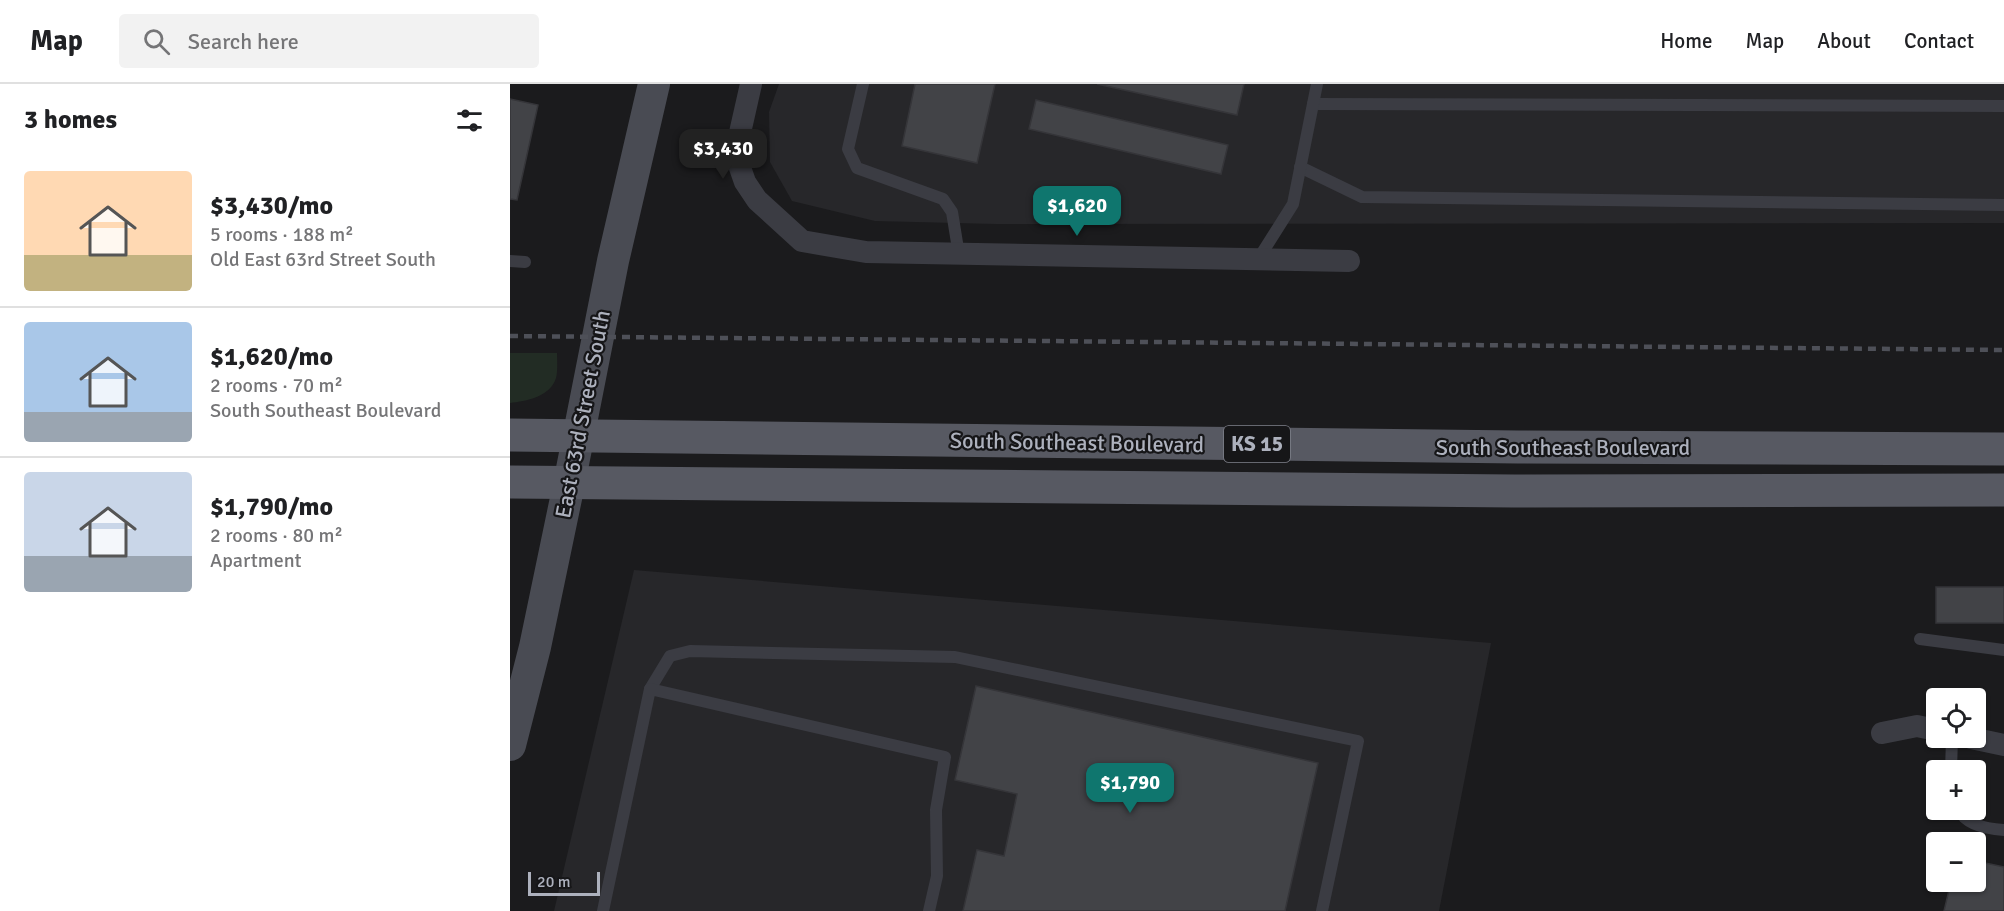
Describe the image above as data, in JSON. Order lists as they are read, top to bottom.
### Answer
{
  "streets": {
    "main road": ["East 63rd Street South", "South Southeast Boulevard", "KS 15"]
  },
  "crossings": [
    ["East 63rd Street South", "South Southeast Boulevard"]
  ],
  "scale_bar": "20 m",
  "page": {
    "header": "Map",
    "search": "Search here",
    "nav": [
      "Home",
      "Map",
      "About",
      "Contact"
    ],
    "heading": "3 homes",
    "price": ["$3,430", "$1,620", "$1,790"],
    "list": [
      {
        "name": "$3,430/mo",
        "note": "5 rooms · 188 m² · Old East 63rd Street South"
      },
      {
        "name": "$1,620/mo",
        "note": "2 rooms · 70 m² · South Southeast Boulevard"
      },
      {
        "name": "$1,790/mo",
        "note": "2 rooms · 80 m² · Apartment"
      }
    ],
    "map_buttons": ["+", "−"],
    "scale": "20 m"
  }
}
